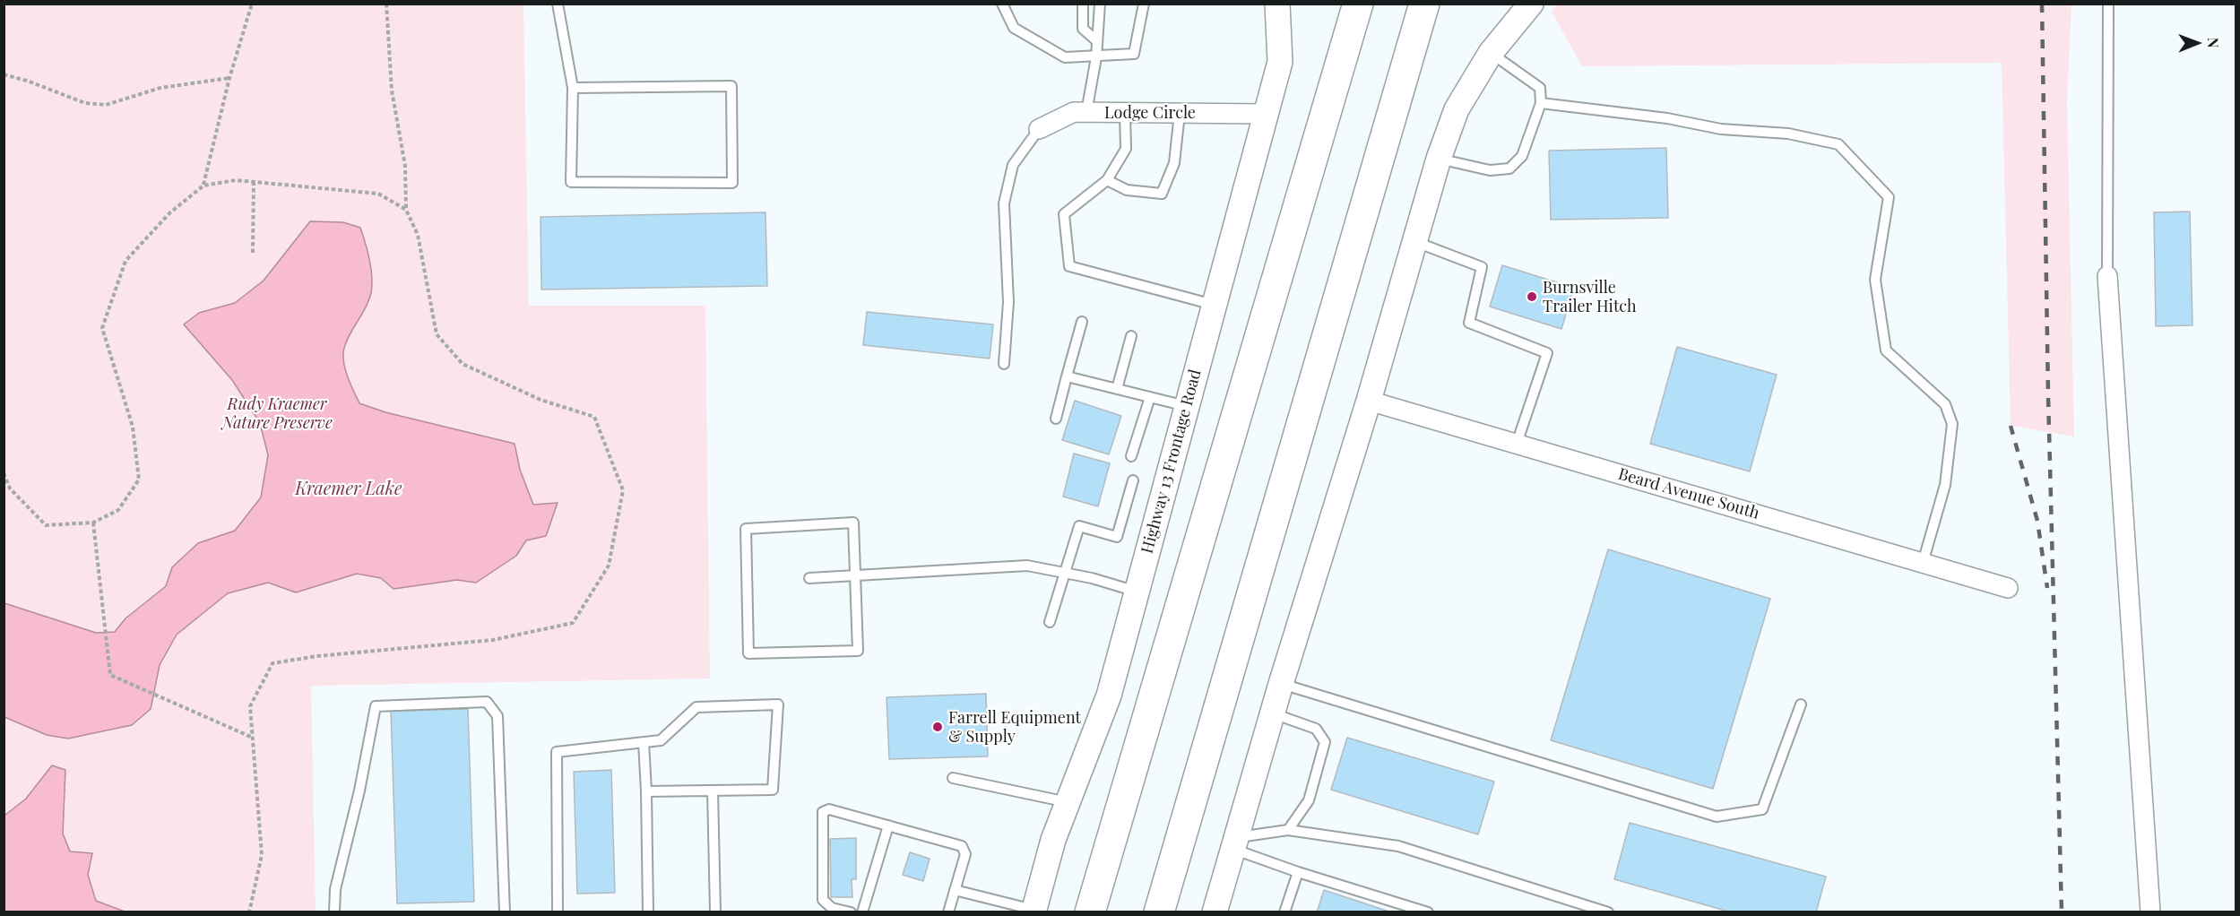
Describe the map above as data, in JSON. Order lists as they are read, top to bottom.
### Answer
{
  "streets": {
    "street": ["Lodge Circle", "Highway 13 Frontage Road", "Beard Avenue South"]
  },
  "crossings": [
    ["Lodge Circle", "Highway 13 Frontage Road"]
  ],
  "water": ["Kraemer Lake"],
  "parks": ["Rudy Kraemer Nature Preserve"],
  "places": ["Burnsville Trailer Hitch", "Farrell Equipment & Supply"],
  "north": "right"
}
